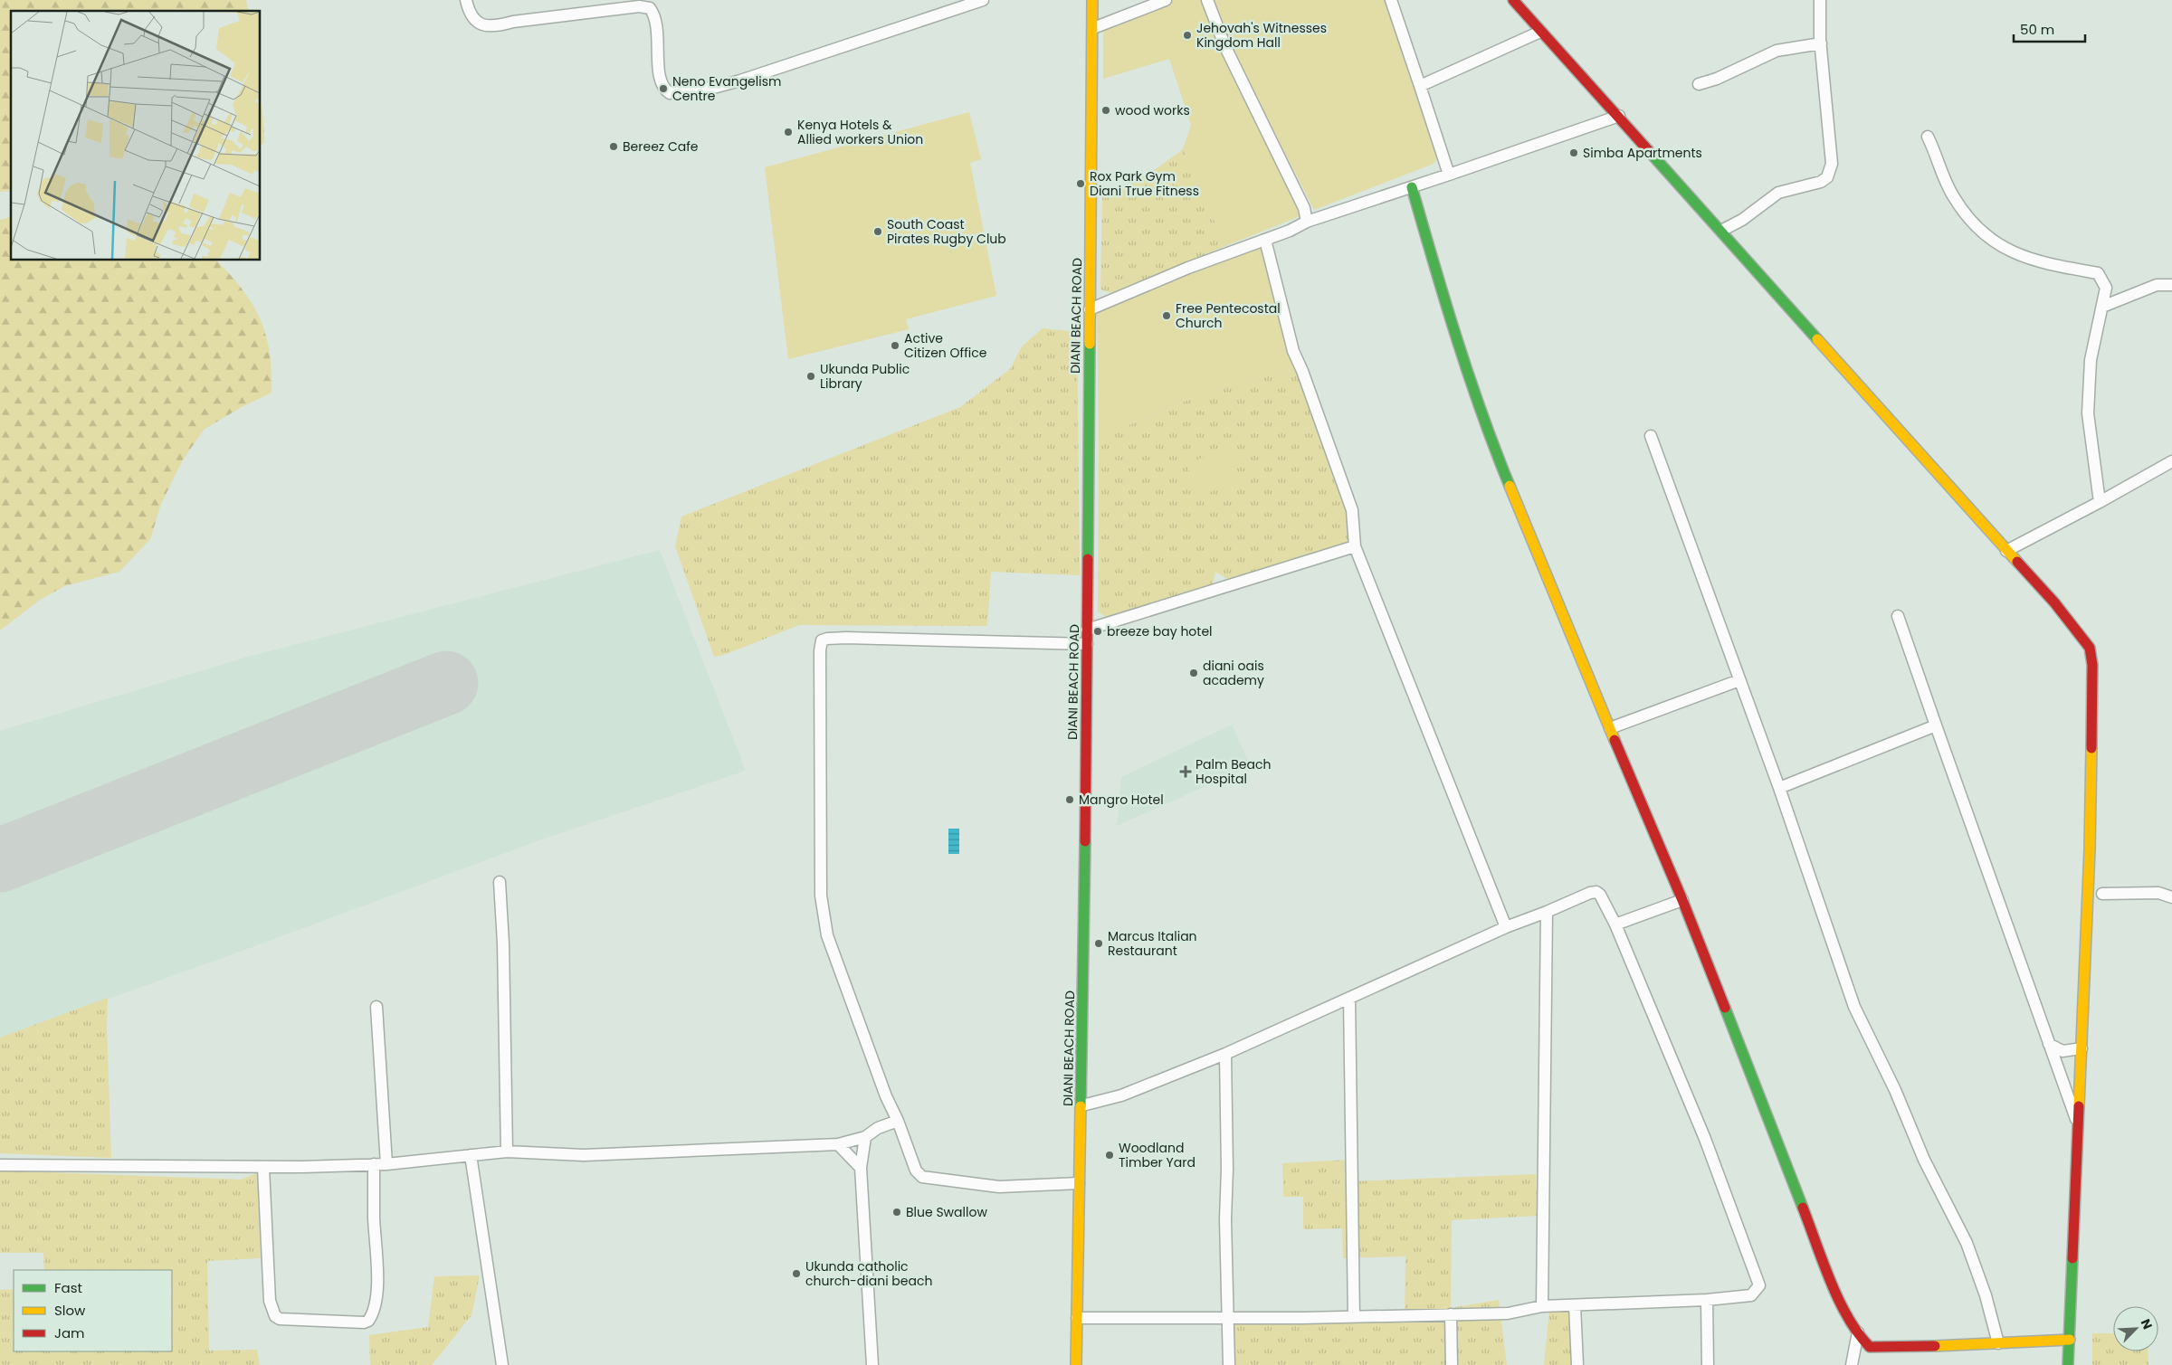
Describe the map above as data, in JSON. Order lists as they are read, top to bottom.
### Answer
{
  "streets": {
    "street": ["DIANI BEACH ROAD"]
  },
  "places": {
    "other": [
      "Jehovah's Witnesses Kingdom Hall",
      "Neno Evangelism Centre",
      "wood works",
      "Kenya Hotels & Allied workers Union",
      "Bereez Cafe",
      "Simba Apartments",
      "Rox Park Gym Diani True Fitness",
      "South Coast Pirates Rugby Club",
      "Free Pentecostal Church",
      "Active Citizen Office",
      "Ukunda Public Library",
      "breeze bay hotel",
      "diani oais academy",
      "Mangro Hotel",
      "Marcus Italian Restaurant",
      "Woodland Timber Yard",
      "Blue Swallow",
      "Ukunda catholic church-diani beach"
    ],
    "health": ["Palm Beach Hospital"]
  },
  "legend": ["Fast", "Slow", "Jam"],
  "scale_bar": "50 m",
  "north": "top right"
}
